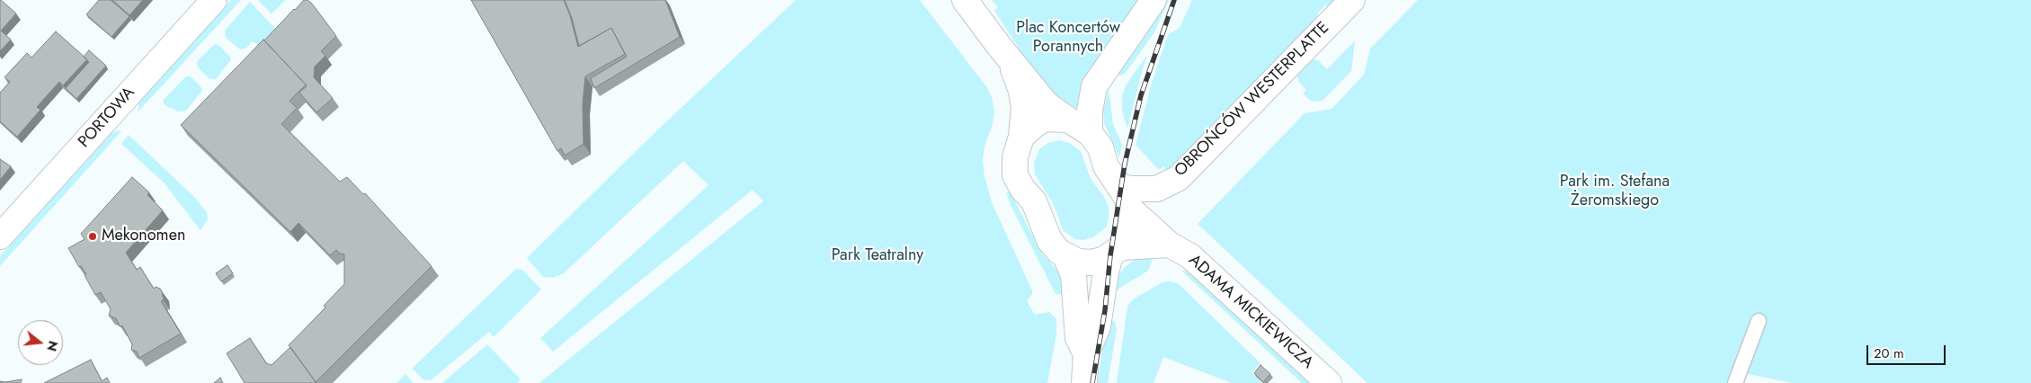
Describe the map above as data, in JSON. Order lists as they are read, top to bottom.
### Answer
{
  "streets": {
    "street": ["OBROŃCÓW WESTERPLATTE", "PORTOWA", "ADAMA MICKIEWICZA"]
  },
  "crossings": [
    ["OBROŃCÓW WESTERPLATTE", "ADAMA MICKIEWICZA"]
  ],
  "parks": ["Plac Koncertów Porannych", "Park im. Stefana Żeromskiego", "Park Teatralny"],
  "places": ["Mekonomen"],
  "scale_bar": "20 m",
  "north": "right"
}
